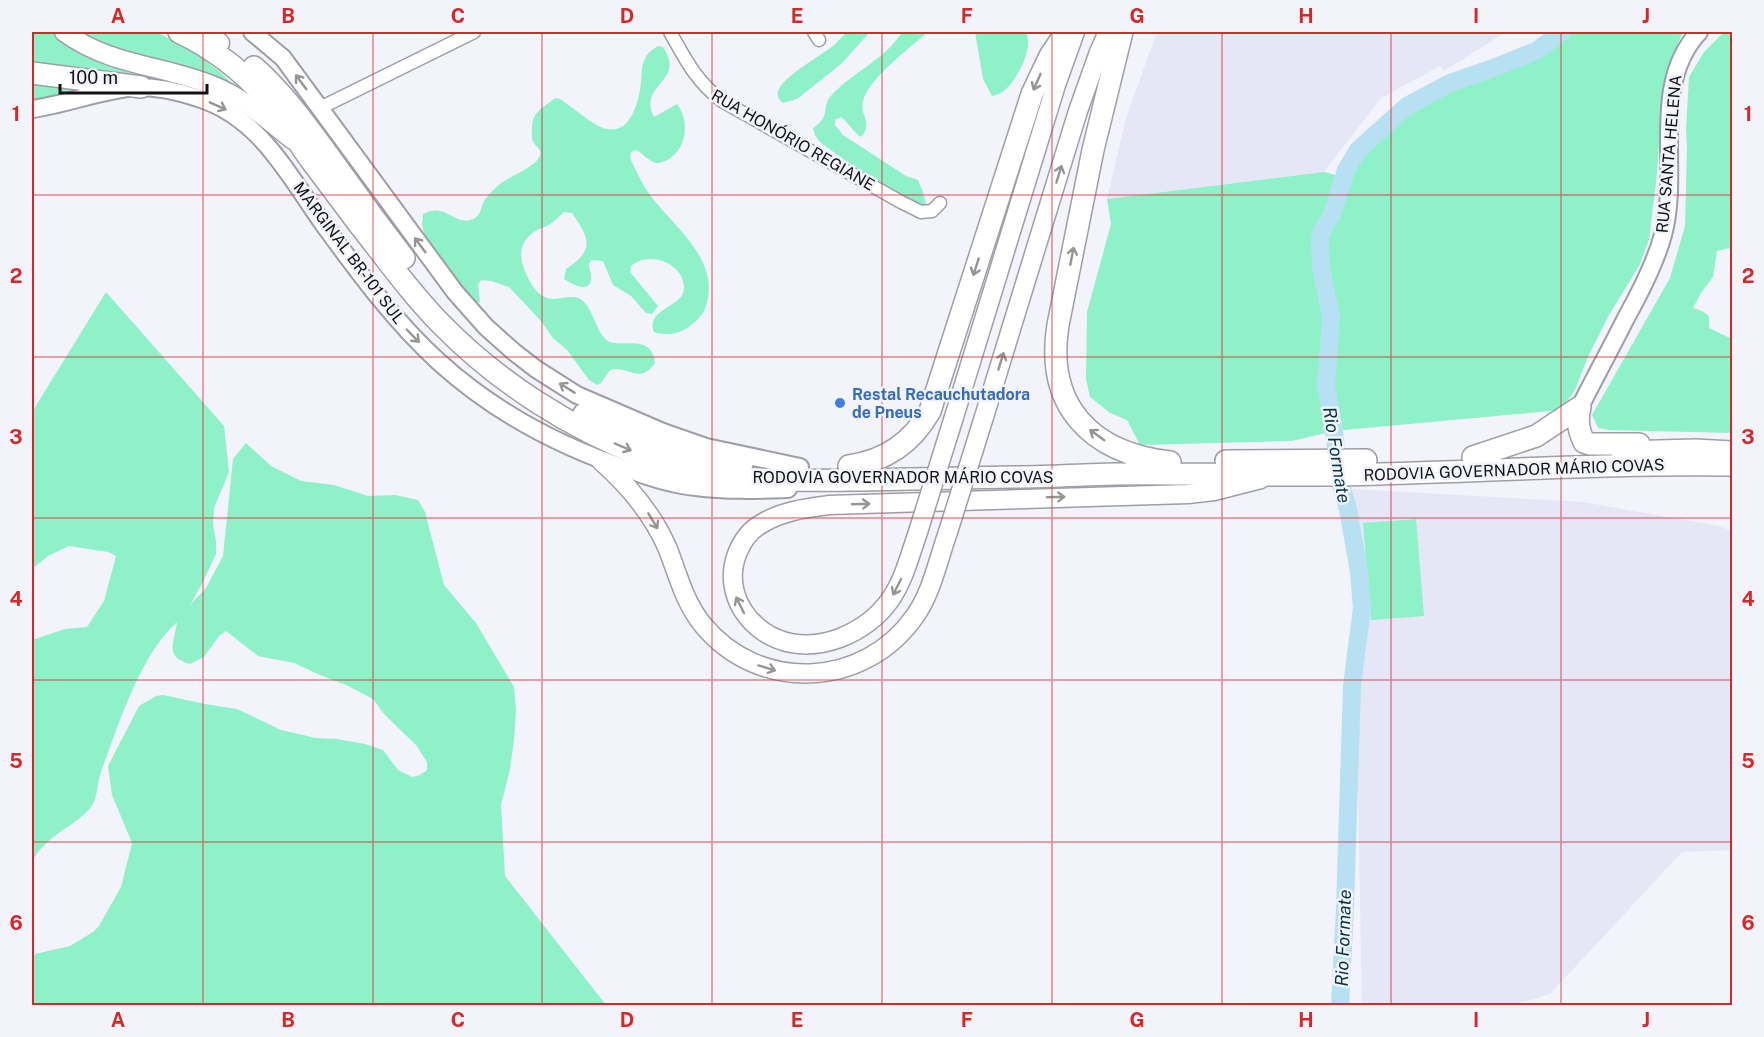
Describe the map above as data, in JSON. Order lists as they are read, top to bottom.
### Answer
{
  "streets": {
    "highway": ["RODOVIA GOVERNADOR MÁRIO COVAS"],
    "main road": ["RUA SANTA HELENA", "MARGINAL BR-101 SUL"],
    "street": ["RUA HONÓRIO REGIANE"]
  },
  "crossings": [
    ["MARGINAL BR-101 SUL", "RODOVIA GOVERNADOR MÁRIO COVAS"]
  ],
  "water": ["Rio Formate"],
  "places": ["Restal Recauchutadora de Pneus"],
  "scale_bar": "100 m",
  "grid": {
    "columns": [
      "A",
      "B",
      "C",
      "D",
      "E",
      "F",
      "G",
      "H",
      "I",
      "J"
    ],
    "rows": [
      "1",
      "2",
      "3",
      "4",
      "5",
      "6"
    ]
  }
}
